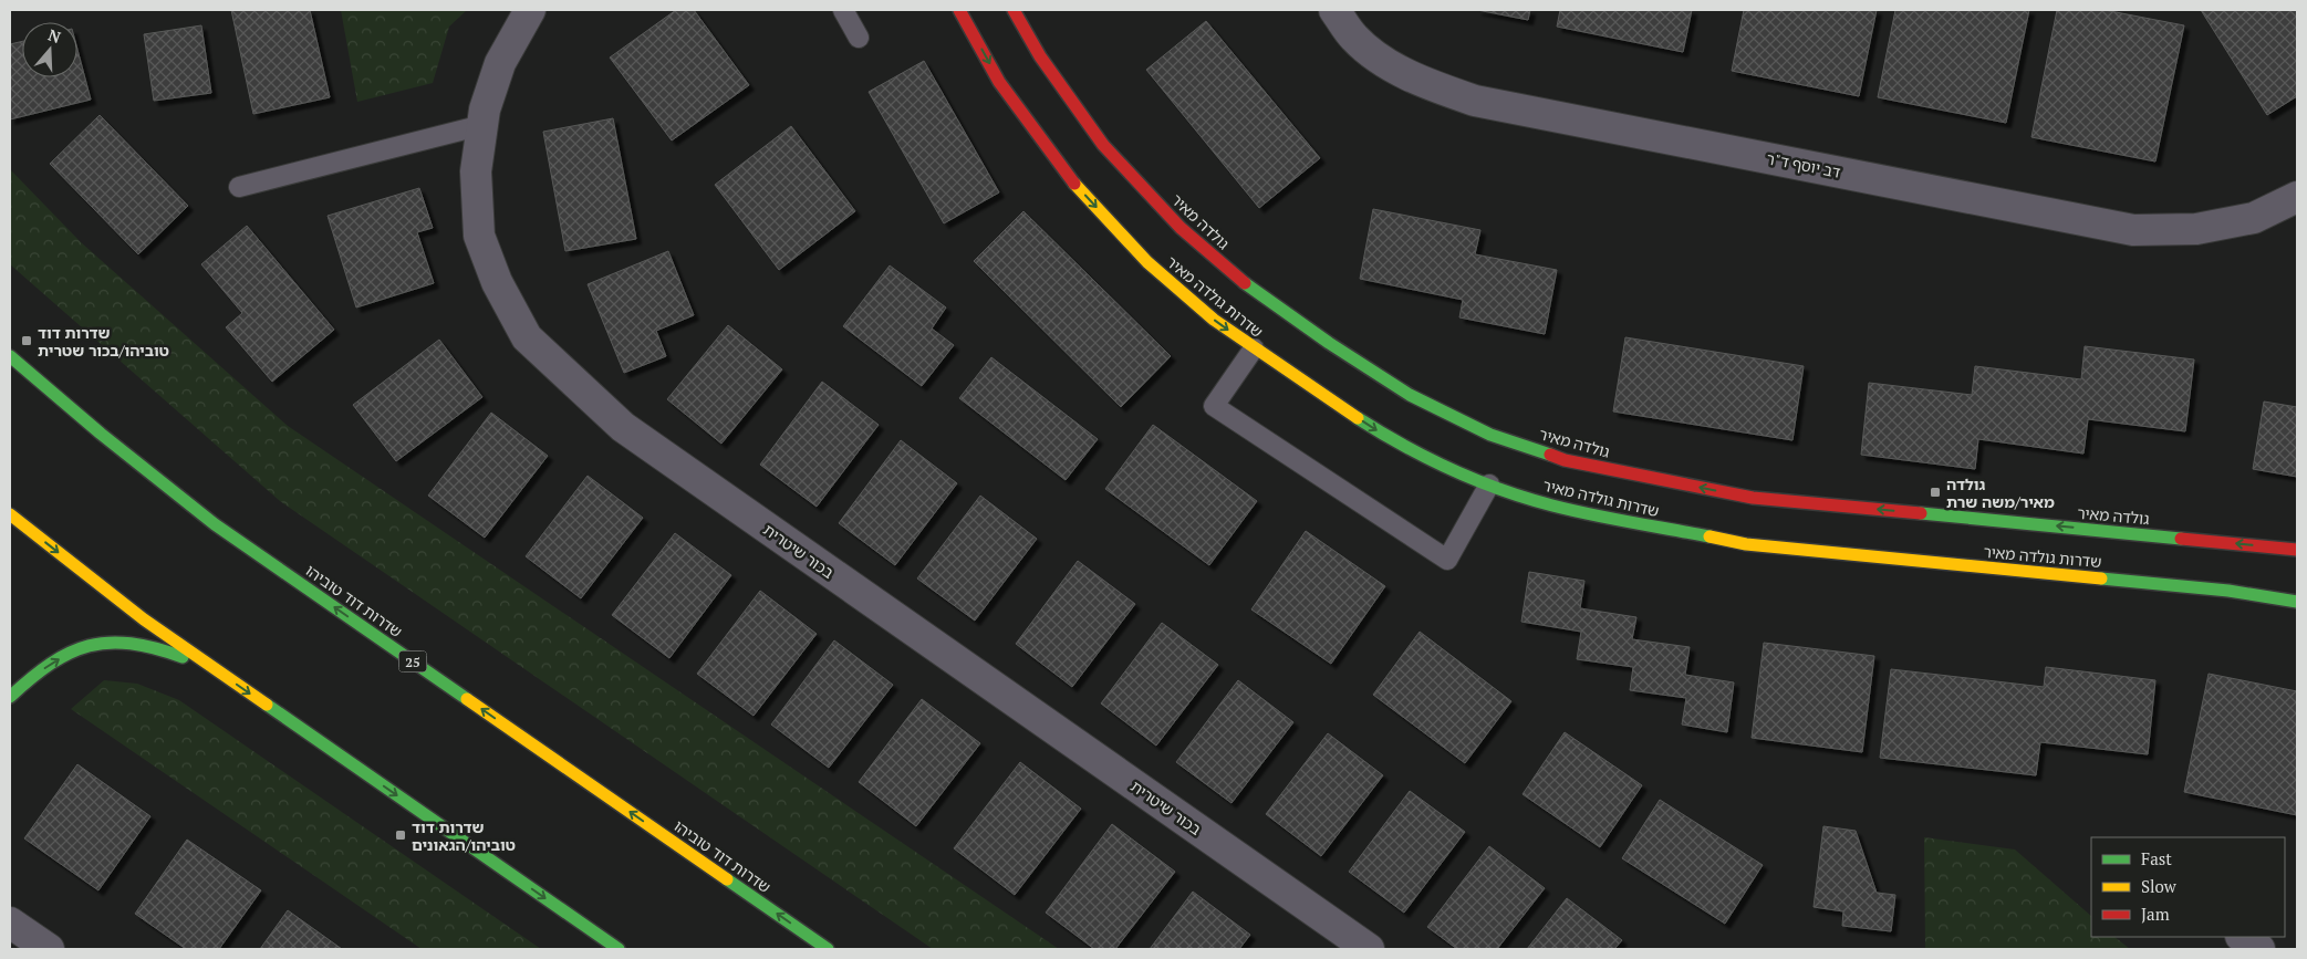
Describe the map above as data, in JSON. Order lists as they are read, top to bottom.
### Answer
{
  "streets": {
    "main road": [
      "גולדה מאיר",
      "שדרות גולדה מאיר",
      "שדרות דוד טוביהו",
      "25"
    ],
    "street": ["דב יוסף ד\"ר", "בכור שיטרית"]
  },
  "one_way": ["גולדה מאיר", "שדרות גולדה מאיר", "שדרות דוד טוביהו"],
  "places": {
    "transit": ["שדרות דוד טוביהו/בכור שטרית", "גולדה מאיר/משה שרת", "שדרות דוד טוביהו/הגאונים"]
  },
  "legend": ["Fast", "Slow", "Jam"],
  "north": "top"
}
